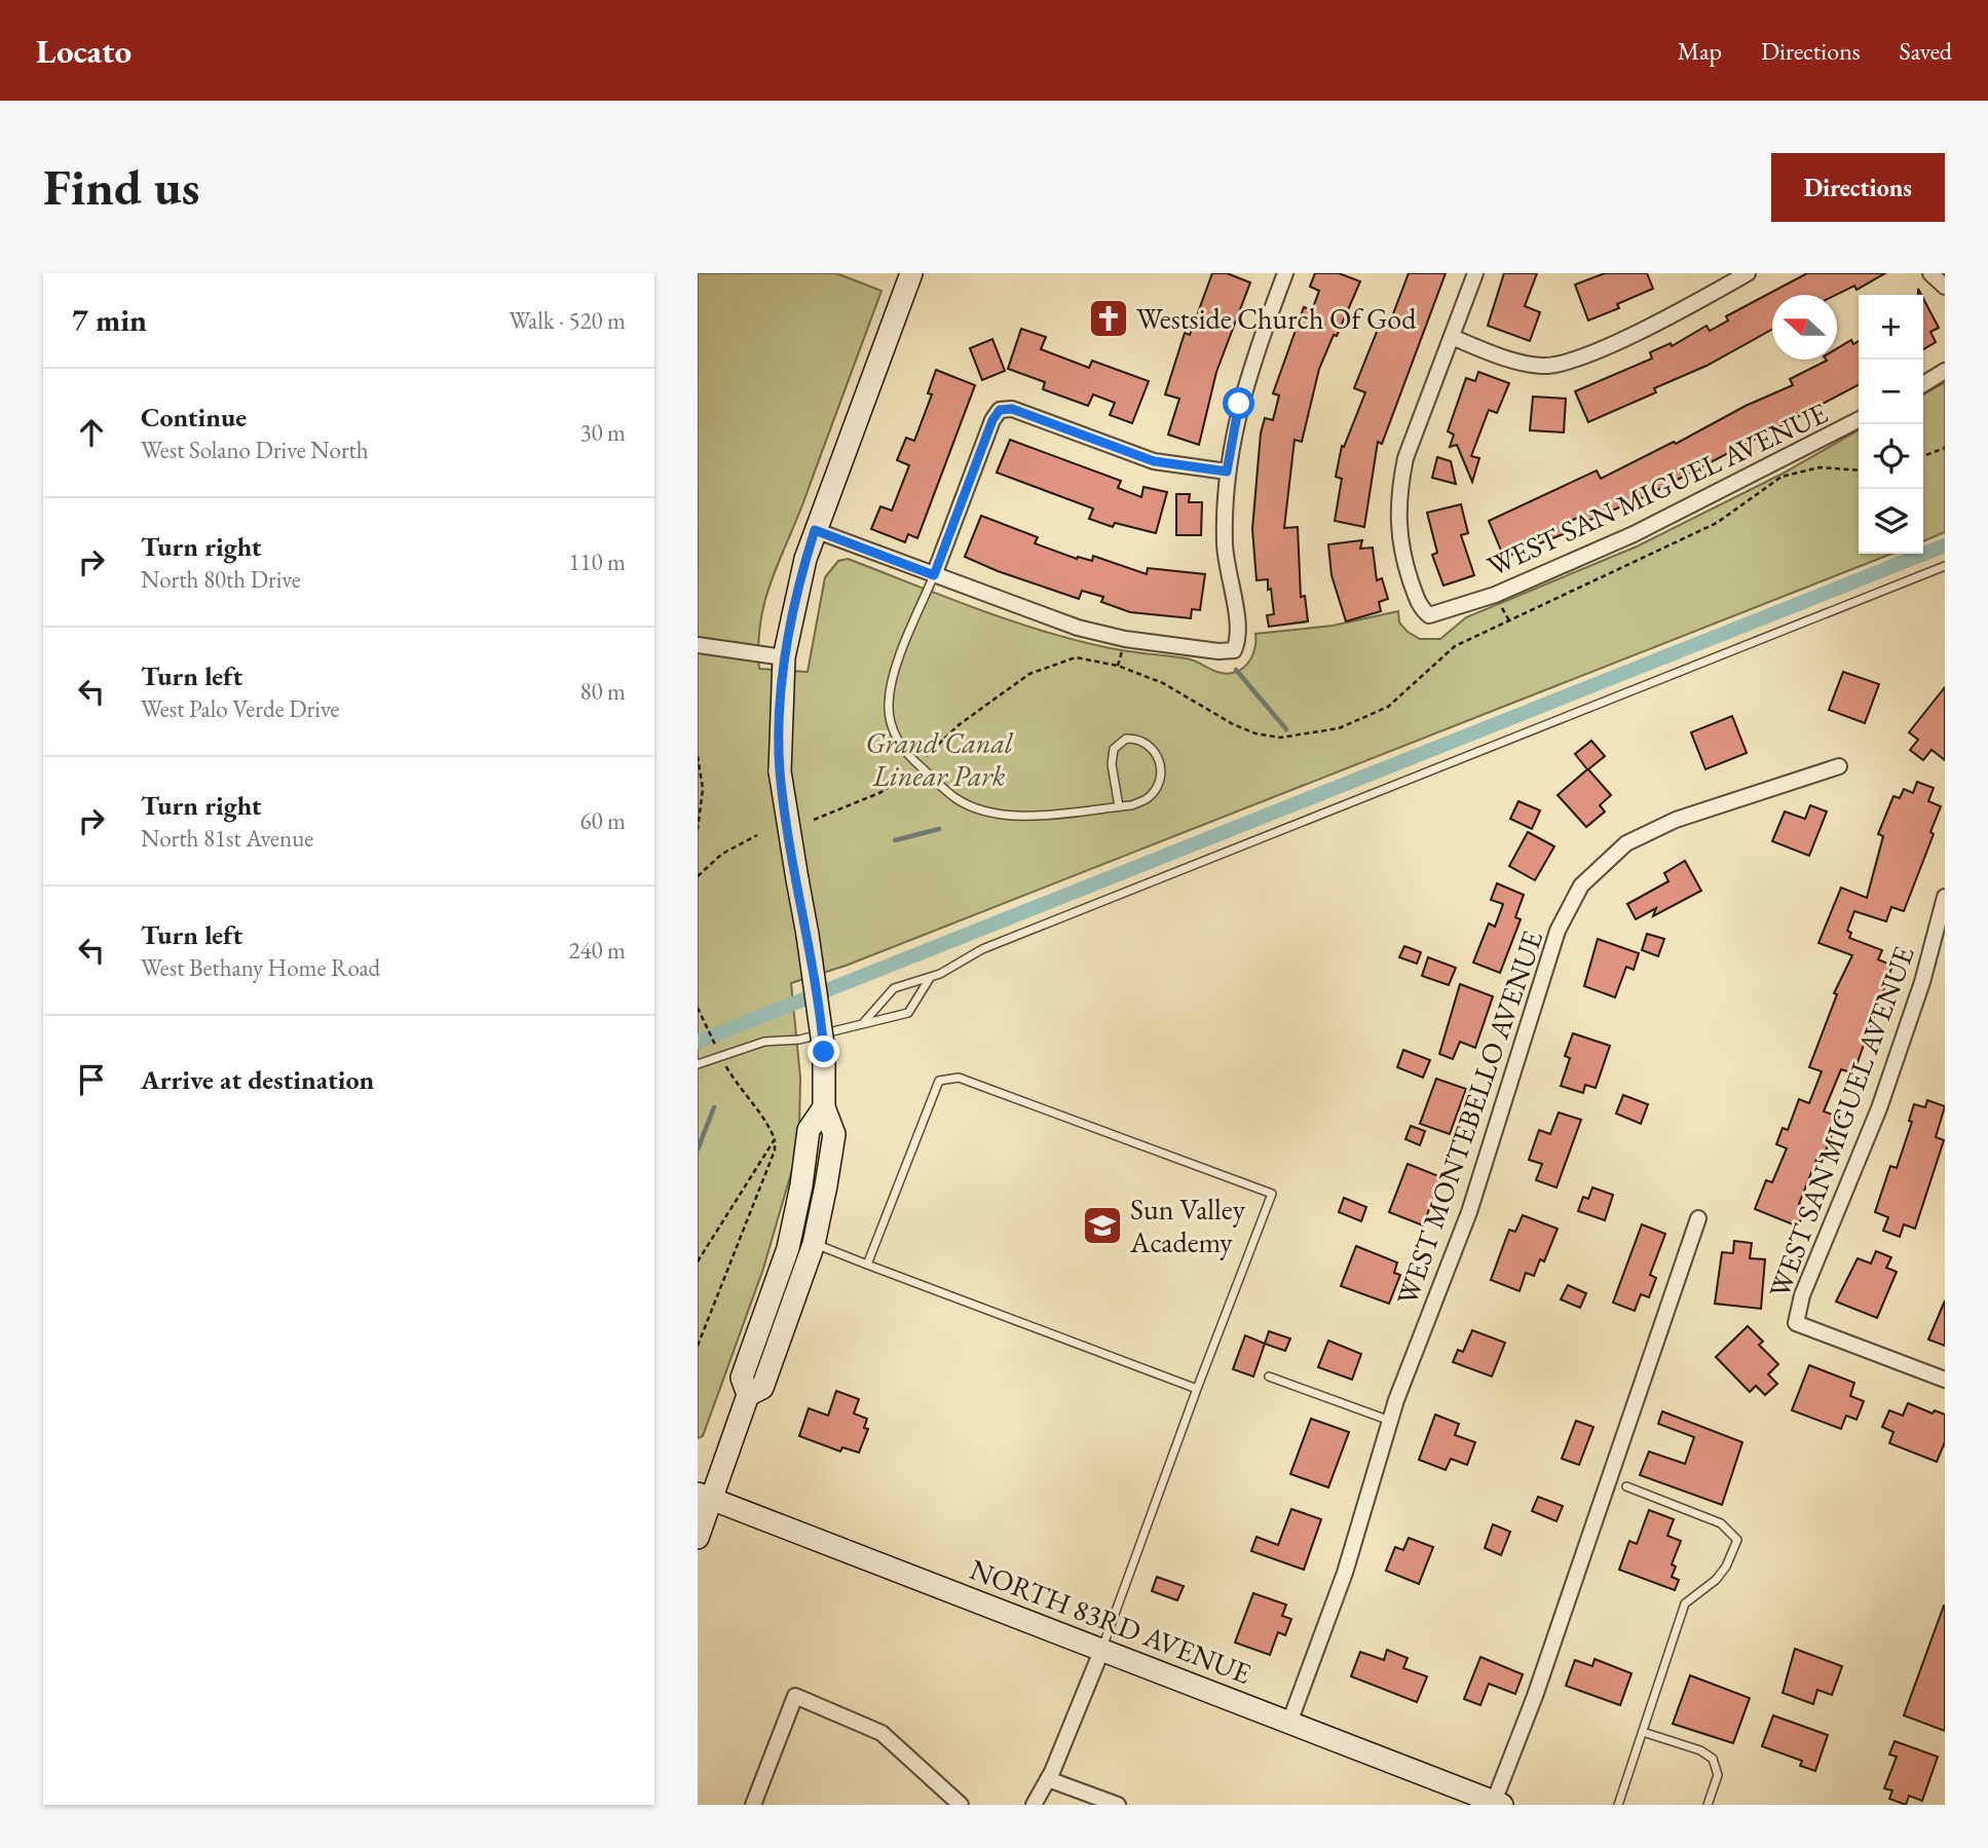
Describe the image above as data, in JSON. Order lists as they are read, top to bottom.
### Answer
{
  "streets": {
    "main road": ["NORTH 83RD AVENUE"],
    "street": ["WEST SAN MIGUEL AVENUE", "WEST MONTEBELLO AVENUE"]
  },
  "crossings": [
    ["WEST MONTEBELLO AVENUE", "NORTH 83RD AVENUE"]
  ],
  "parks": ["Grand Canal Linear Park"],
  "places": {
    "church": ["Westside Church Of God"],
    "school or university": ["Sun Valley Academy"]
  },
  "north": "left",
  "page": {
    "header": "Locato",
    "nav": ["Map", "Directions", "Saved"],
    "buttons": "Directions",
    "title": "Find us",
    "heading": ["7 min", "Walk · 520 m"],
    "map_buttons": ["+", "−"],
    "list": [
      ["Continue", "West Solano Drive North", "30 m"],
      ["Turn right", "North 80th Drive", "110 m"],
      ["Turn left", "West Palo Verde Drive", "80 m"],
      ["Turn right", "North 81st Avenue", "60 m"],
      ["Turn left", "West Bethany Home Road", "240 m"],
      "Arrive at destination"
    ]
  }
}
